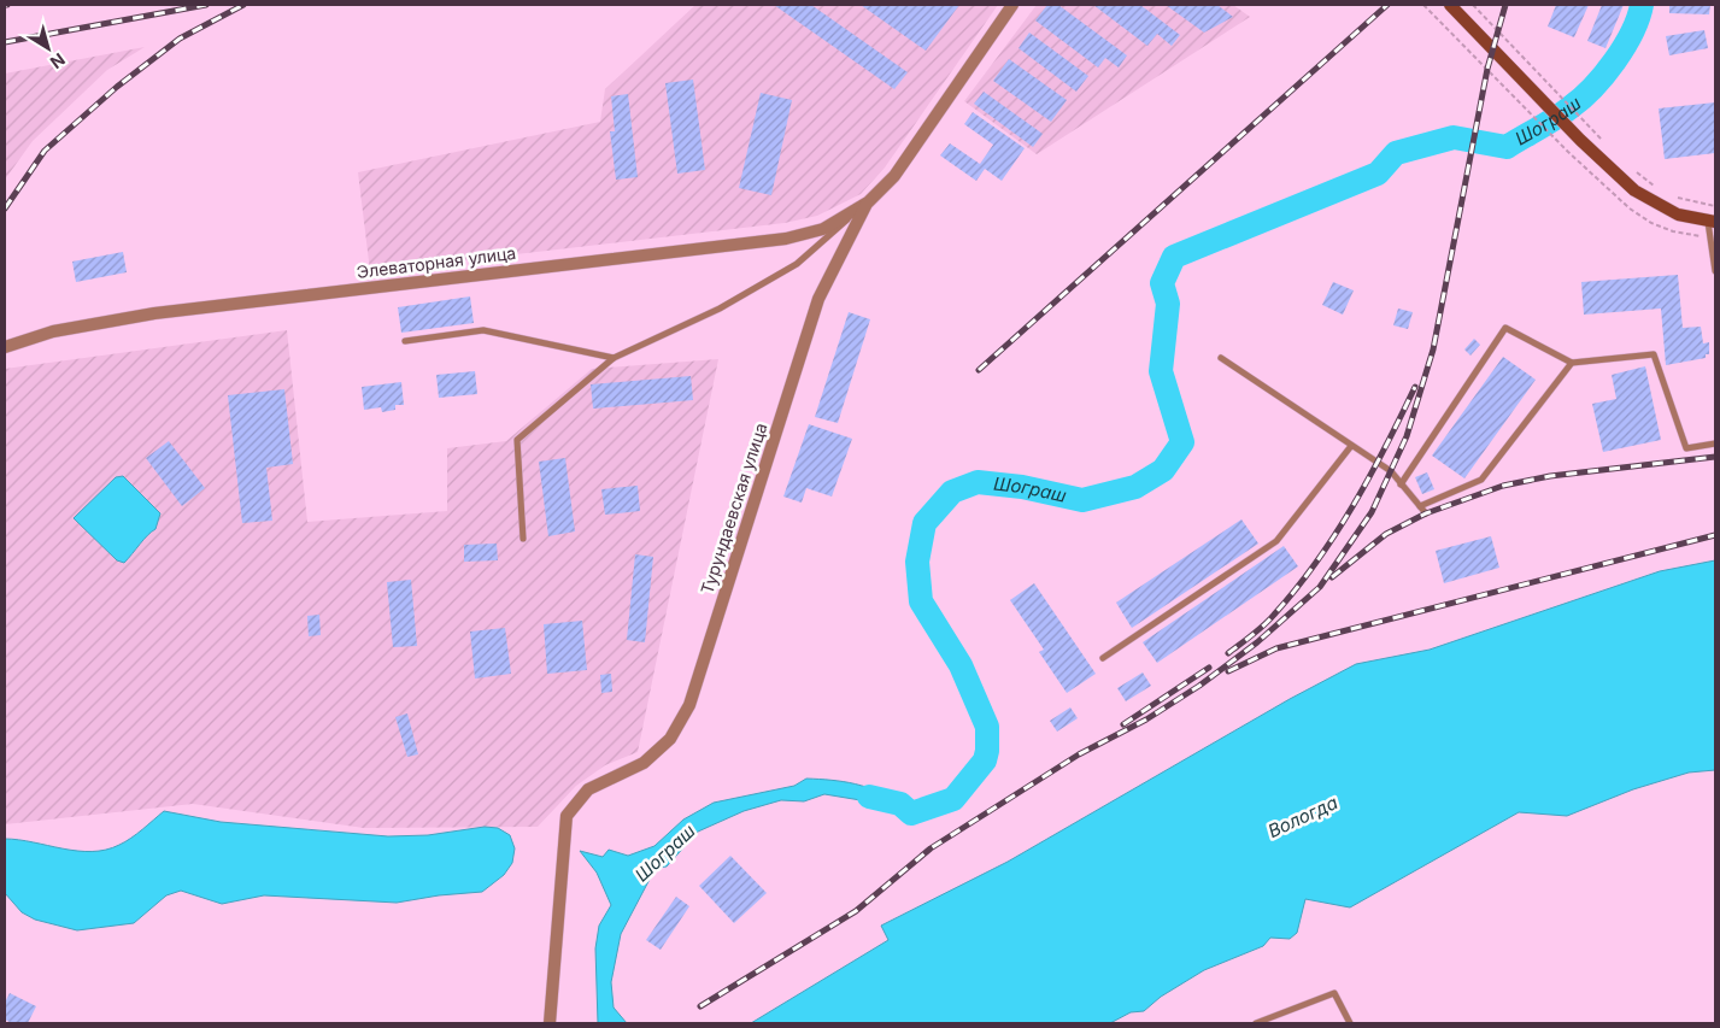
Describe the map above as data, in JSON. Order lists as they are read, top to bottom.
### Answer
{
  "streets": {
    "street": ["Элеваторная улица", "Турундаевская улица"]
  },
  "crossings": [
    ["Элеваторная улица", "Турундаевская улица"]
  ],
  "water": ["Шограш", "Вологда"],
  "north": "bottom right"
}
